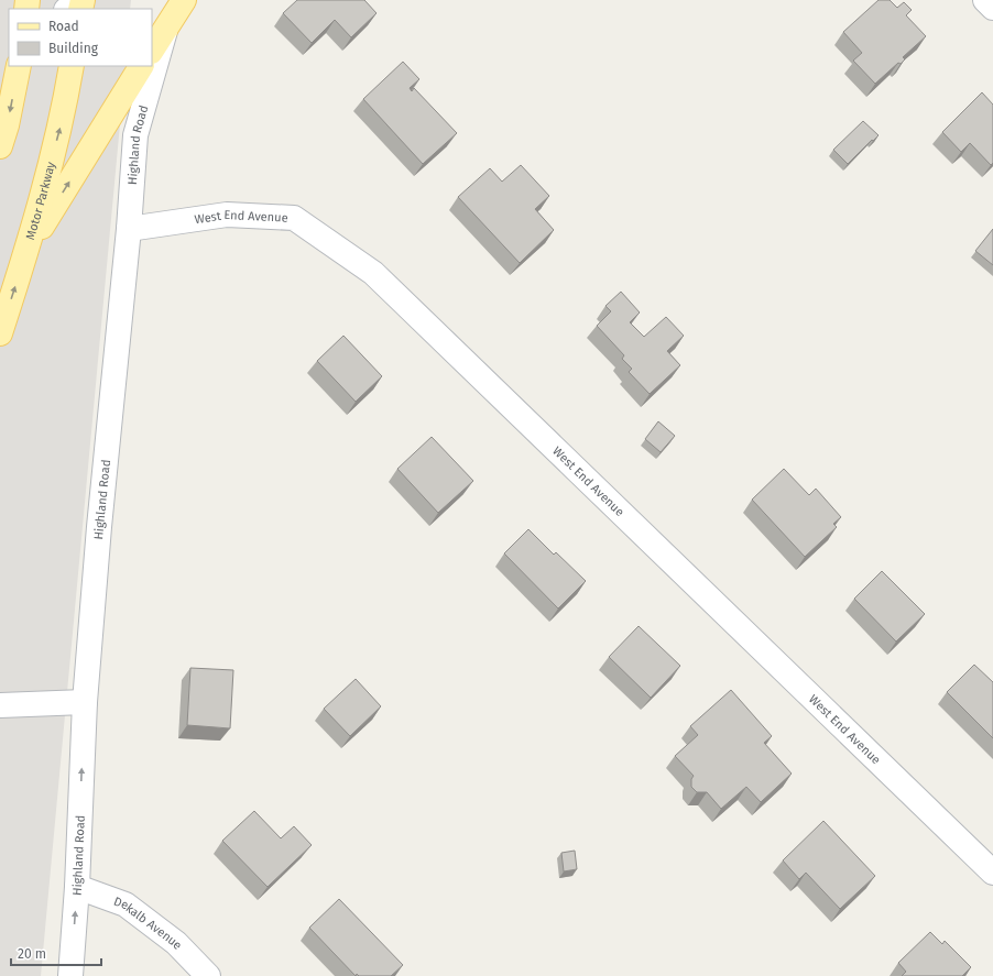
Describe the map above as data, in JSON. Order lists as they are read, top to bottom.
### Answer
{
  "streets": {
    "main road": ["Motor Parkway"],
    "street": ["Highland Road", "West End Avenue", "Dekalb Avenue"]
  },
  "crossings": [
    ["Highland Road", "West End Avenue"],
    ["Highland Road", "Dekalb Avenue"]
  ],
  "legend": ["Road", "Building"],
  "scale_bar": "20 m"
}
